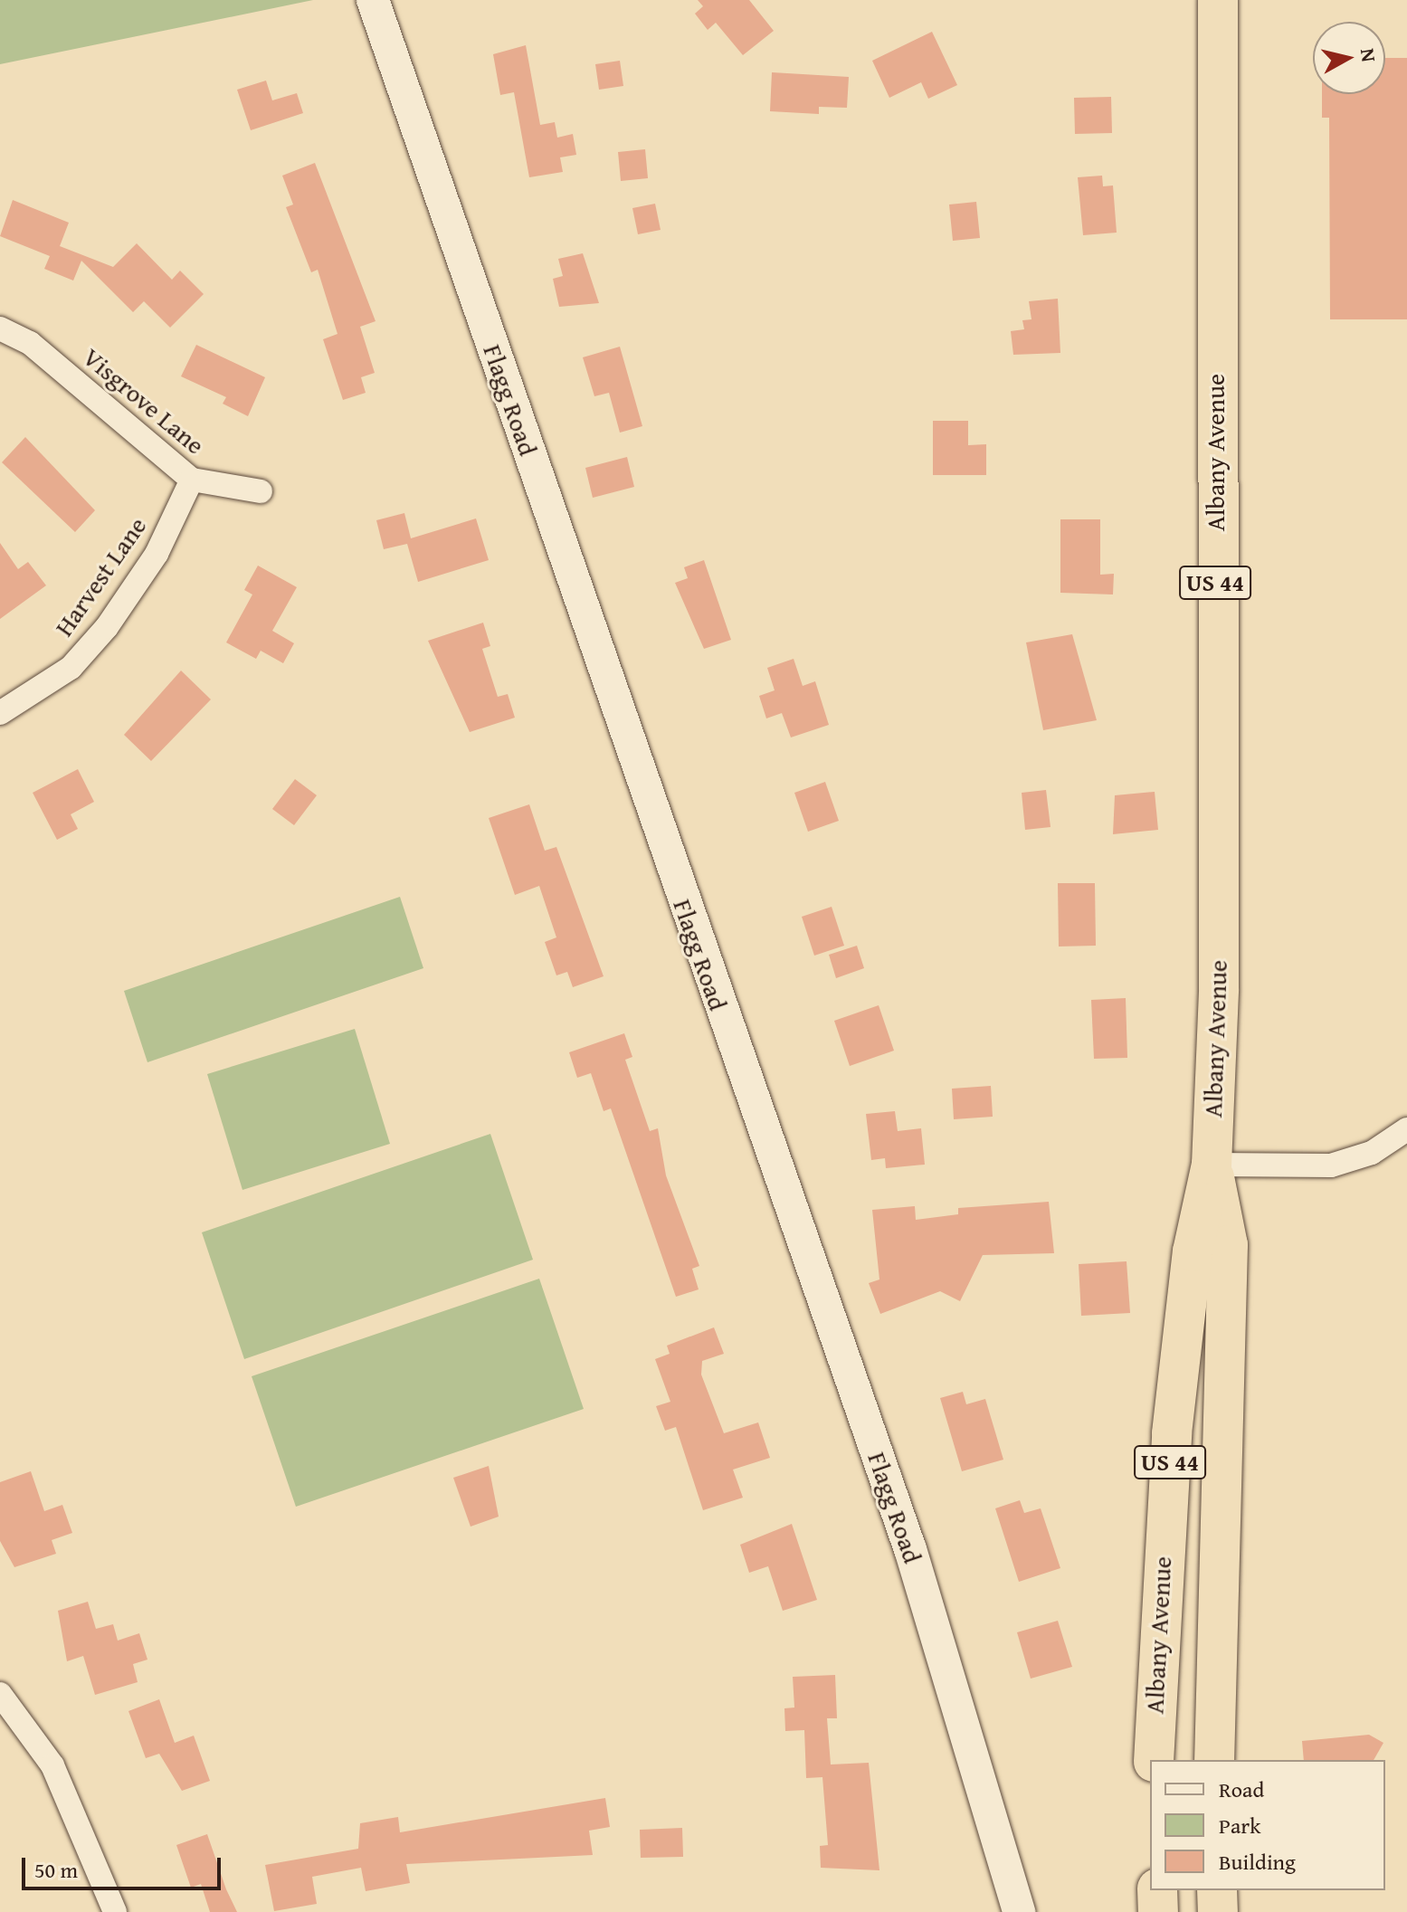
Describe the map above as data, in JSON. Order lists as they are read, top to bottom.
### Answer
{
  "streets": {
    "highway": ["Albany Avenue", "US 44"],
    "street": ["Flagg Road", "Visgrove Lane", "Harvest Lane"]
  },
  "crossings": [
    ["Visgrove Lane", "Harvest Lane"]
  ],
  "legend": ["Road", "Park", "Building"],
  "scale_bar": "50 m",
  "north": "right"
}
